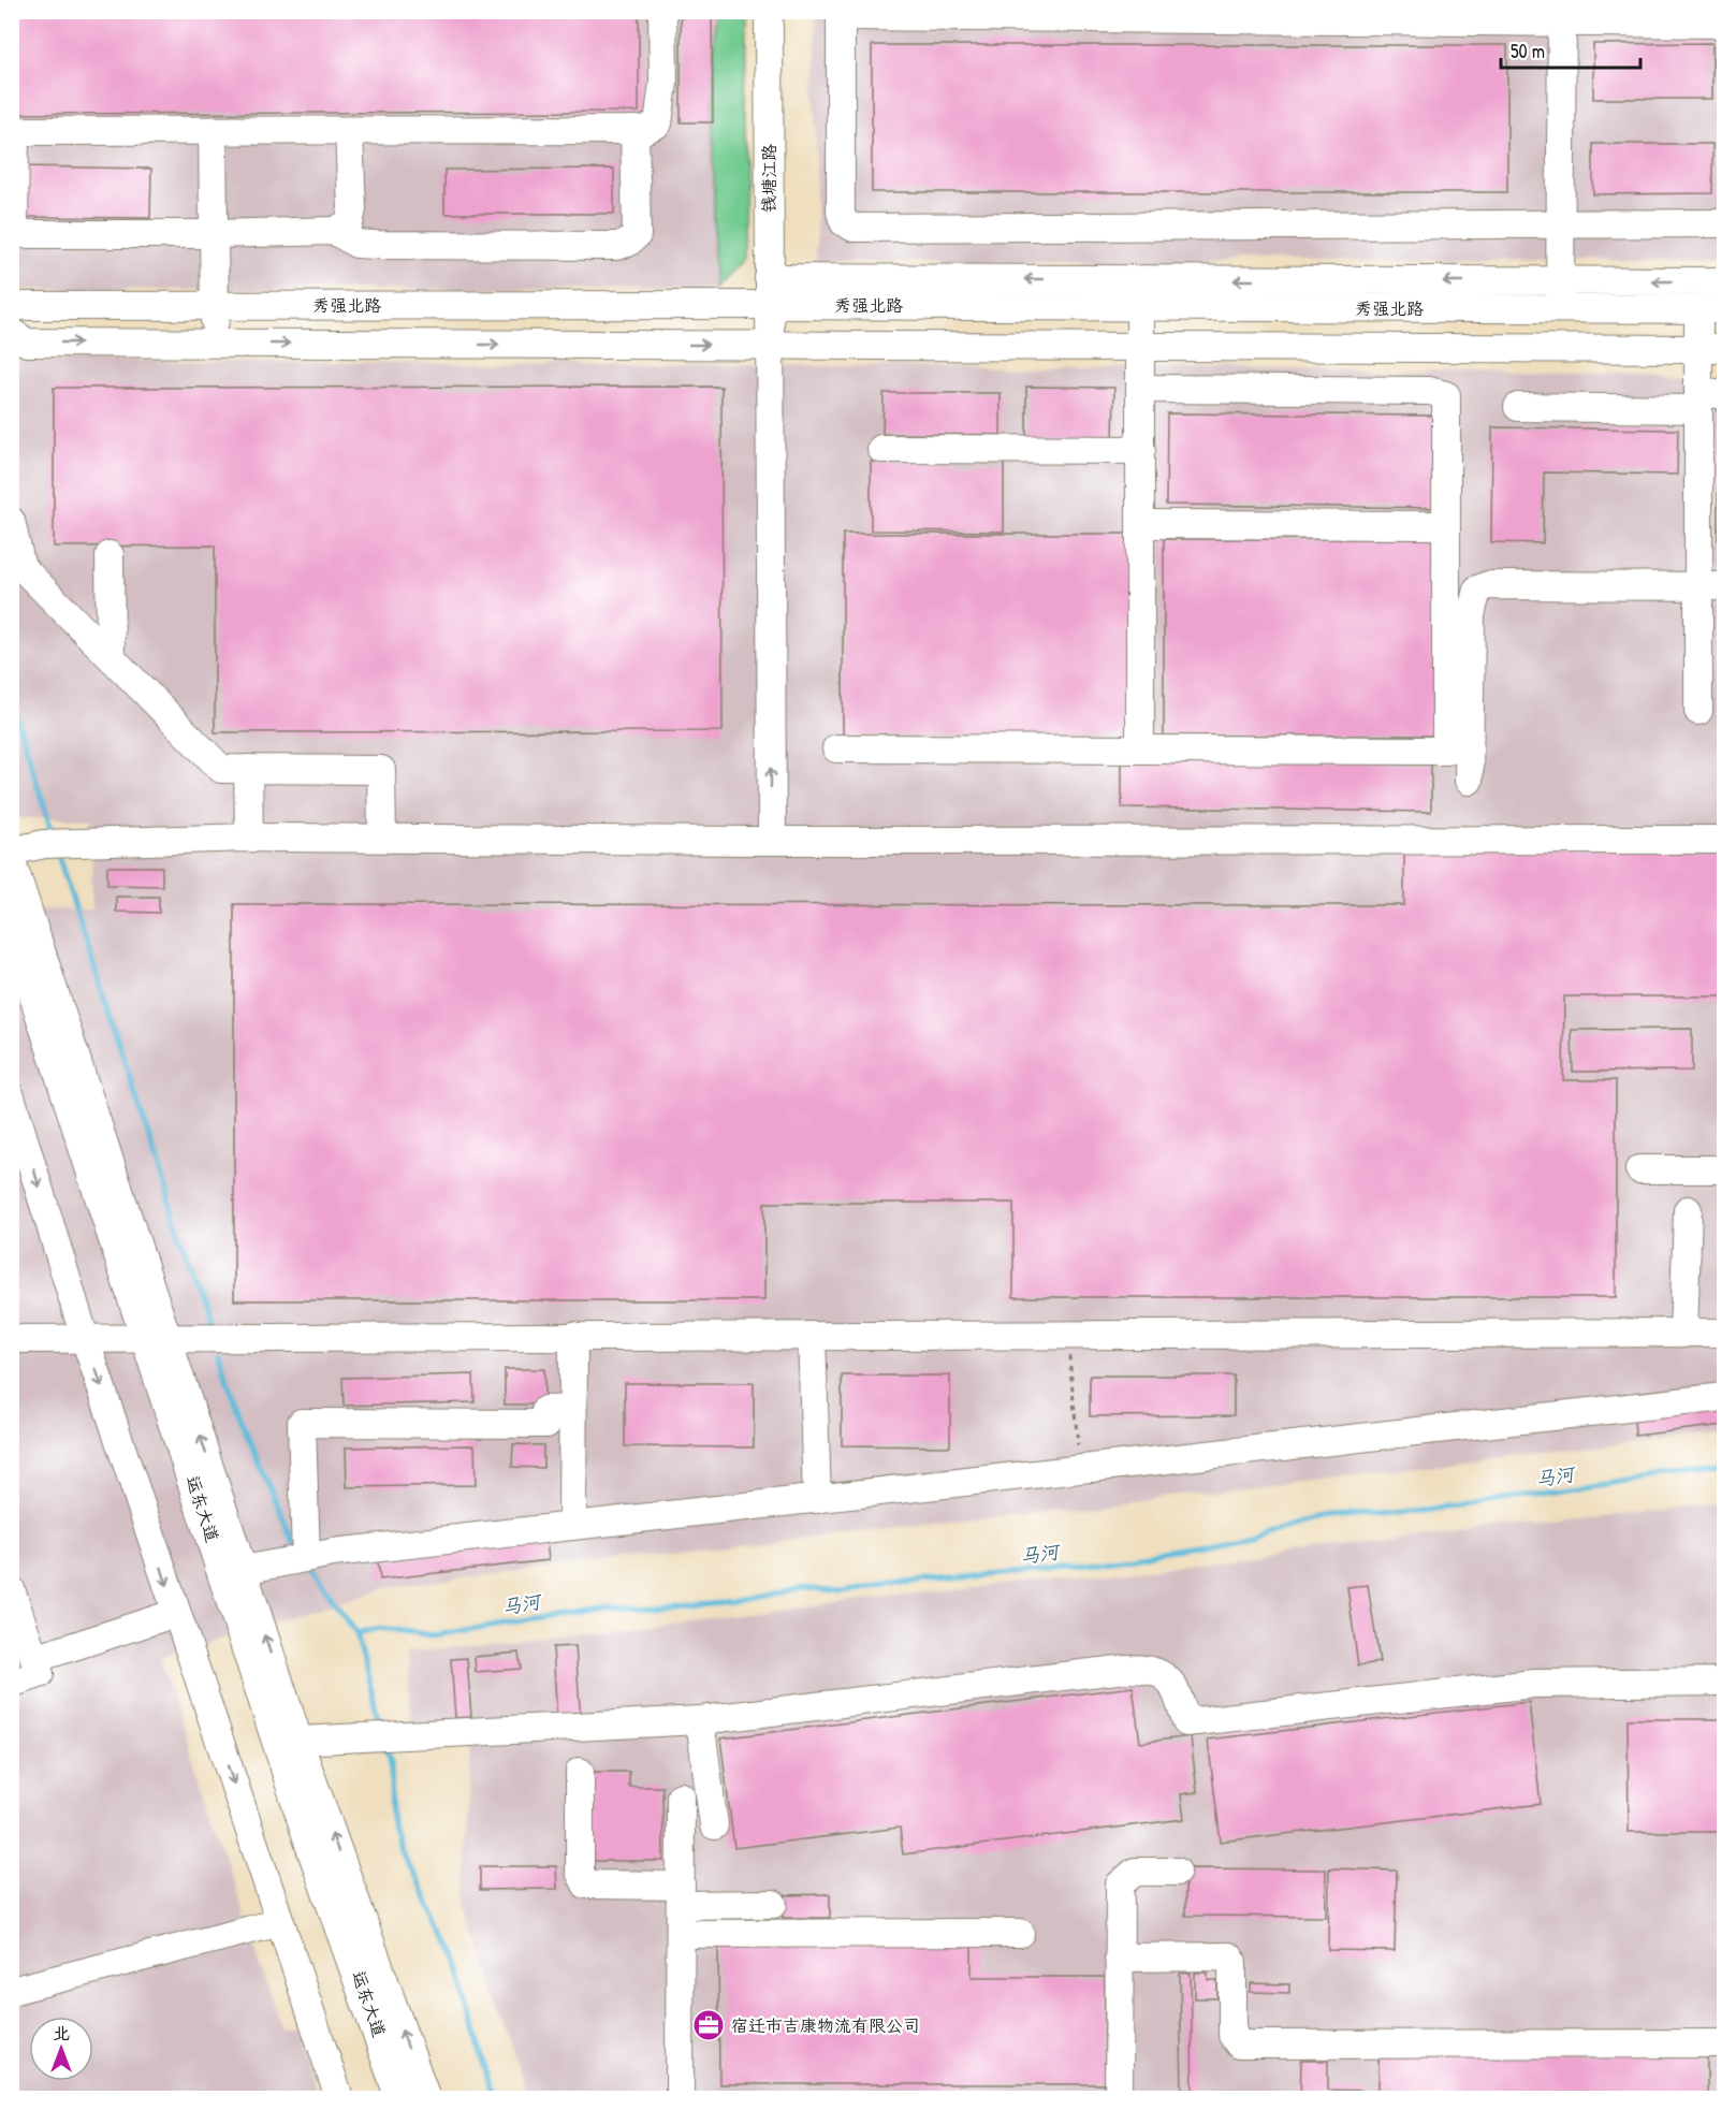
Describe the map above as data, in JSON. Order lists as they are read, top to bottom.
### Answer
{
  "streets": {
    "main road": ["运东大道"],
    "street": ["钱塘江路", "秀强北路"]
  },
  "crossings": [
    ["钱塘江路", "秀强北路"]
  ],
  "water": ["马河"],
  "places": {
    "office": ["宿迁市吉康物流有限公司"]
  },
  "scale_bar": "50 m",
  "north": "top"
}
